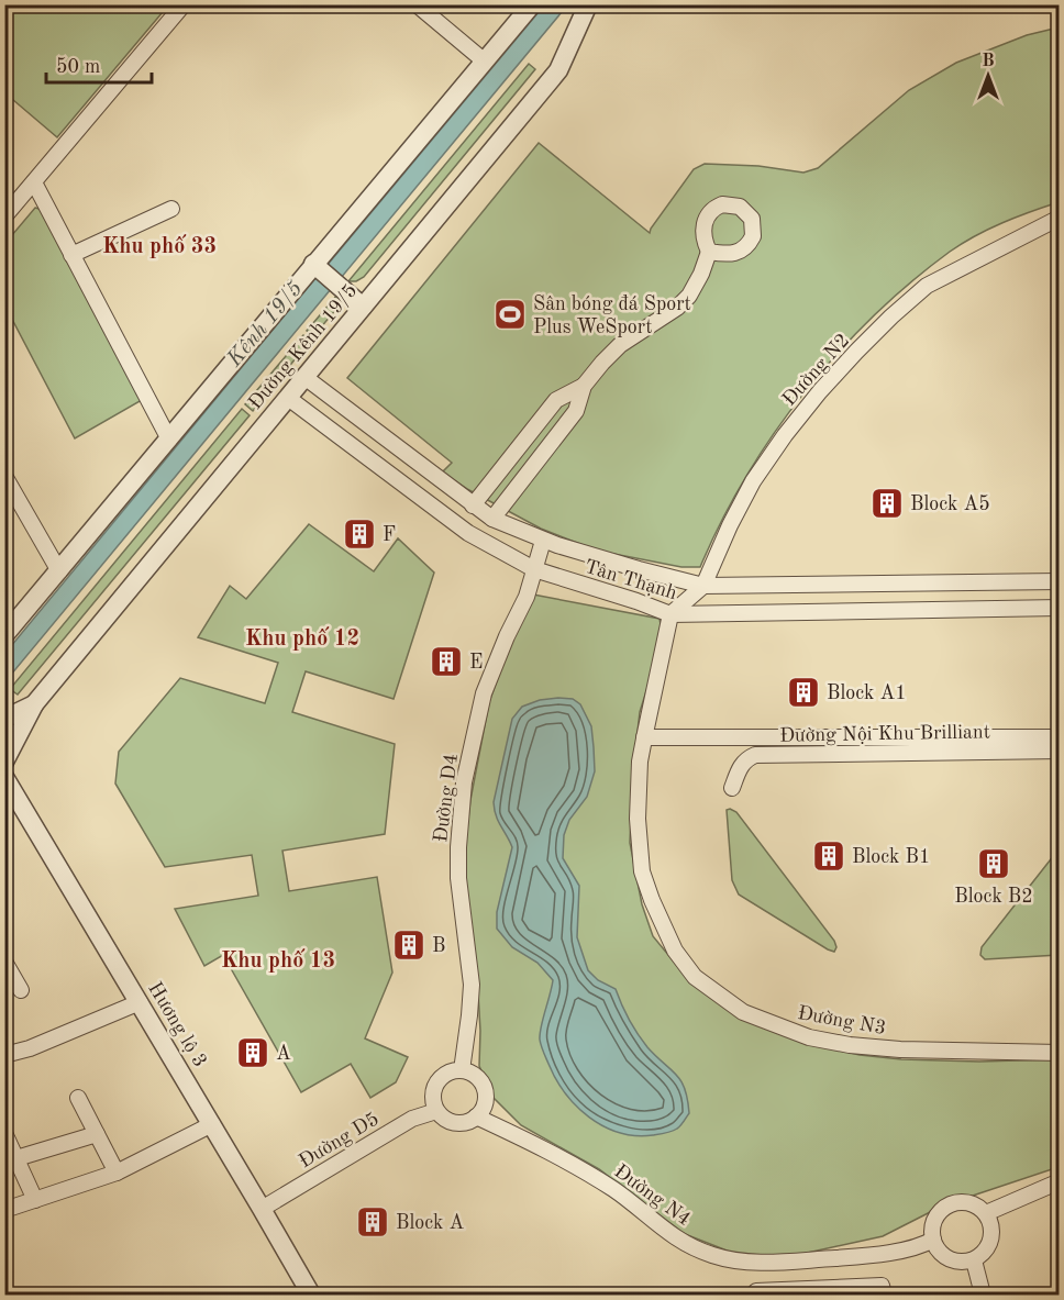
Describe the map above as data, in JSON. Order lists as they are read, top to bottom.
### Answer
{
  "streets": {
    "street": [
      "Đường Kênh 19/5",
      "Đường N2",
      "Tân Thạnh",
      "Đường Nội Khu Brilliant",
      "Đường D4",
      "Đường N3",
      "Hương lộ 3",
      "Đường D5",
      "Đường N4"
    ]
  },
  "crossings": [
    ["Đường Kênh 19/5", "Tân Thạnh"],
    ["Đường N2", "Tân Thạnh"],
    ["Đường N2", "Đường N3"],
    ["Tân Thạnh", "Đường D4"],
    ["Tân Thạnh", "Đường N3"],
    ["Đường D4", "Đường D5"],
    ["Đường D4", "Đường N4"],
    ["Hương lộ 3", "Đường D5"],
    ["Đường D5", "Đường N4"]
  ],
  "districts": ["Khu phố 33", "Khu phố 12", "Khu phố 13"],
  "water": ["Kênh 19/5"],
  "places": {
    "sports": ["Sân bóng đá Sport Plus WeSport"],
    "building": [
      "Block A5",
      "F",
      "E",
      "Block A1",
      "Block B1",
      "Block B2",
      "B",
      "A",
      "Block A"
    ]
  },
  "scale_bar": "50 m",
  "north": "top"
}
